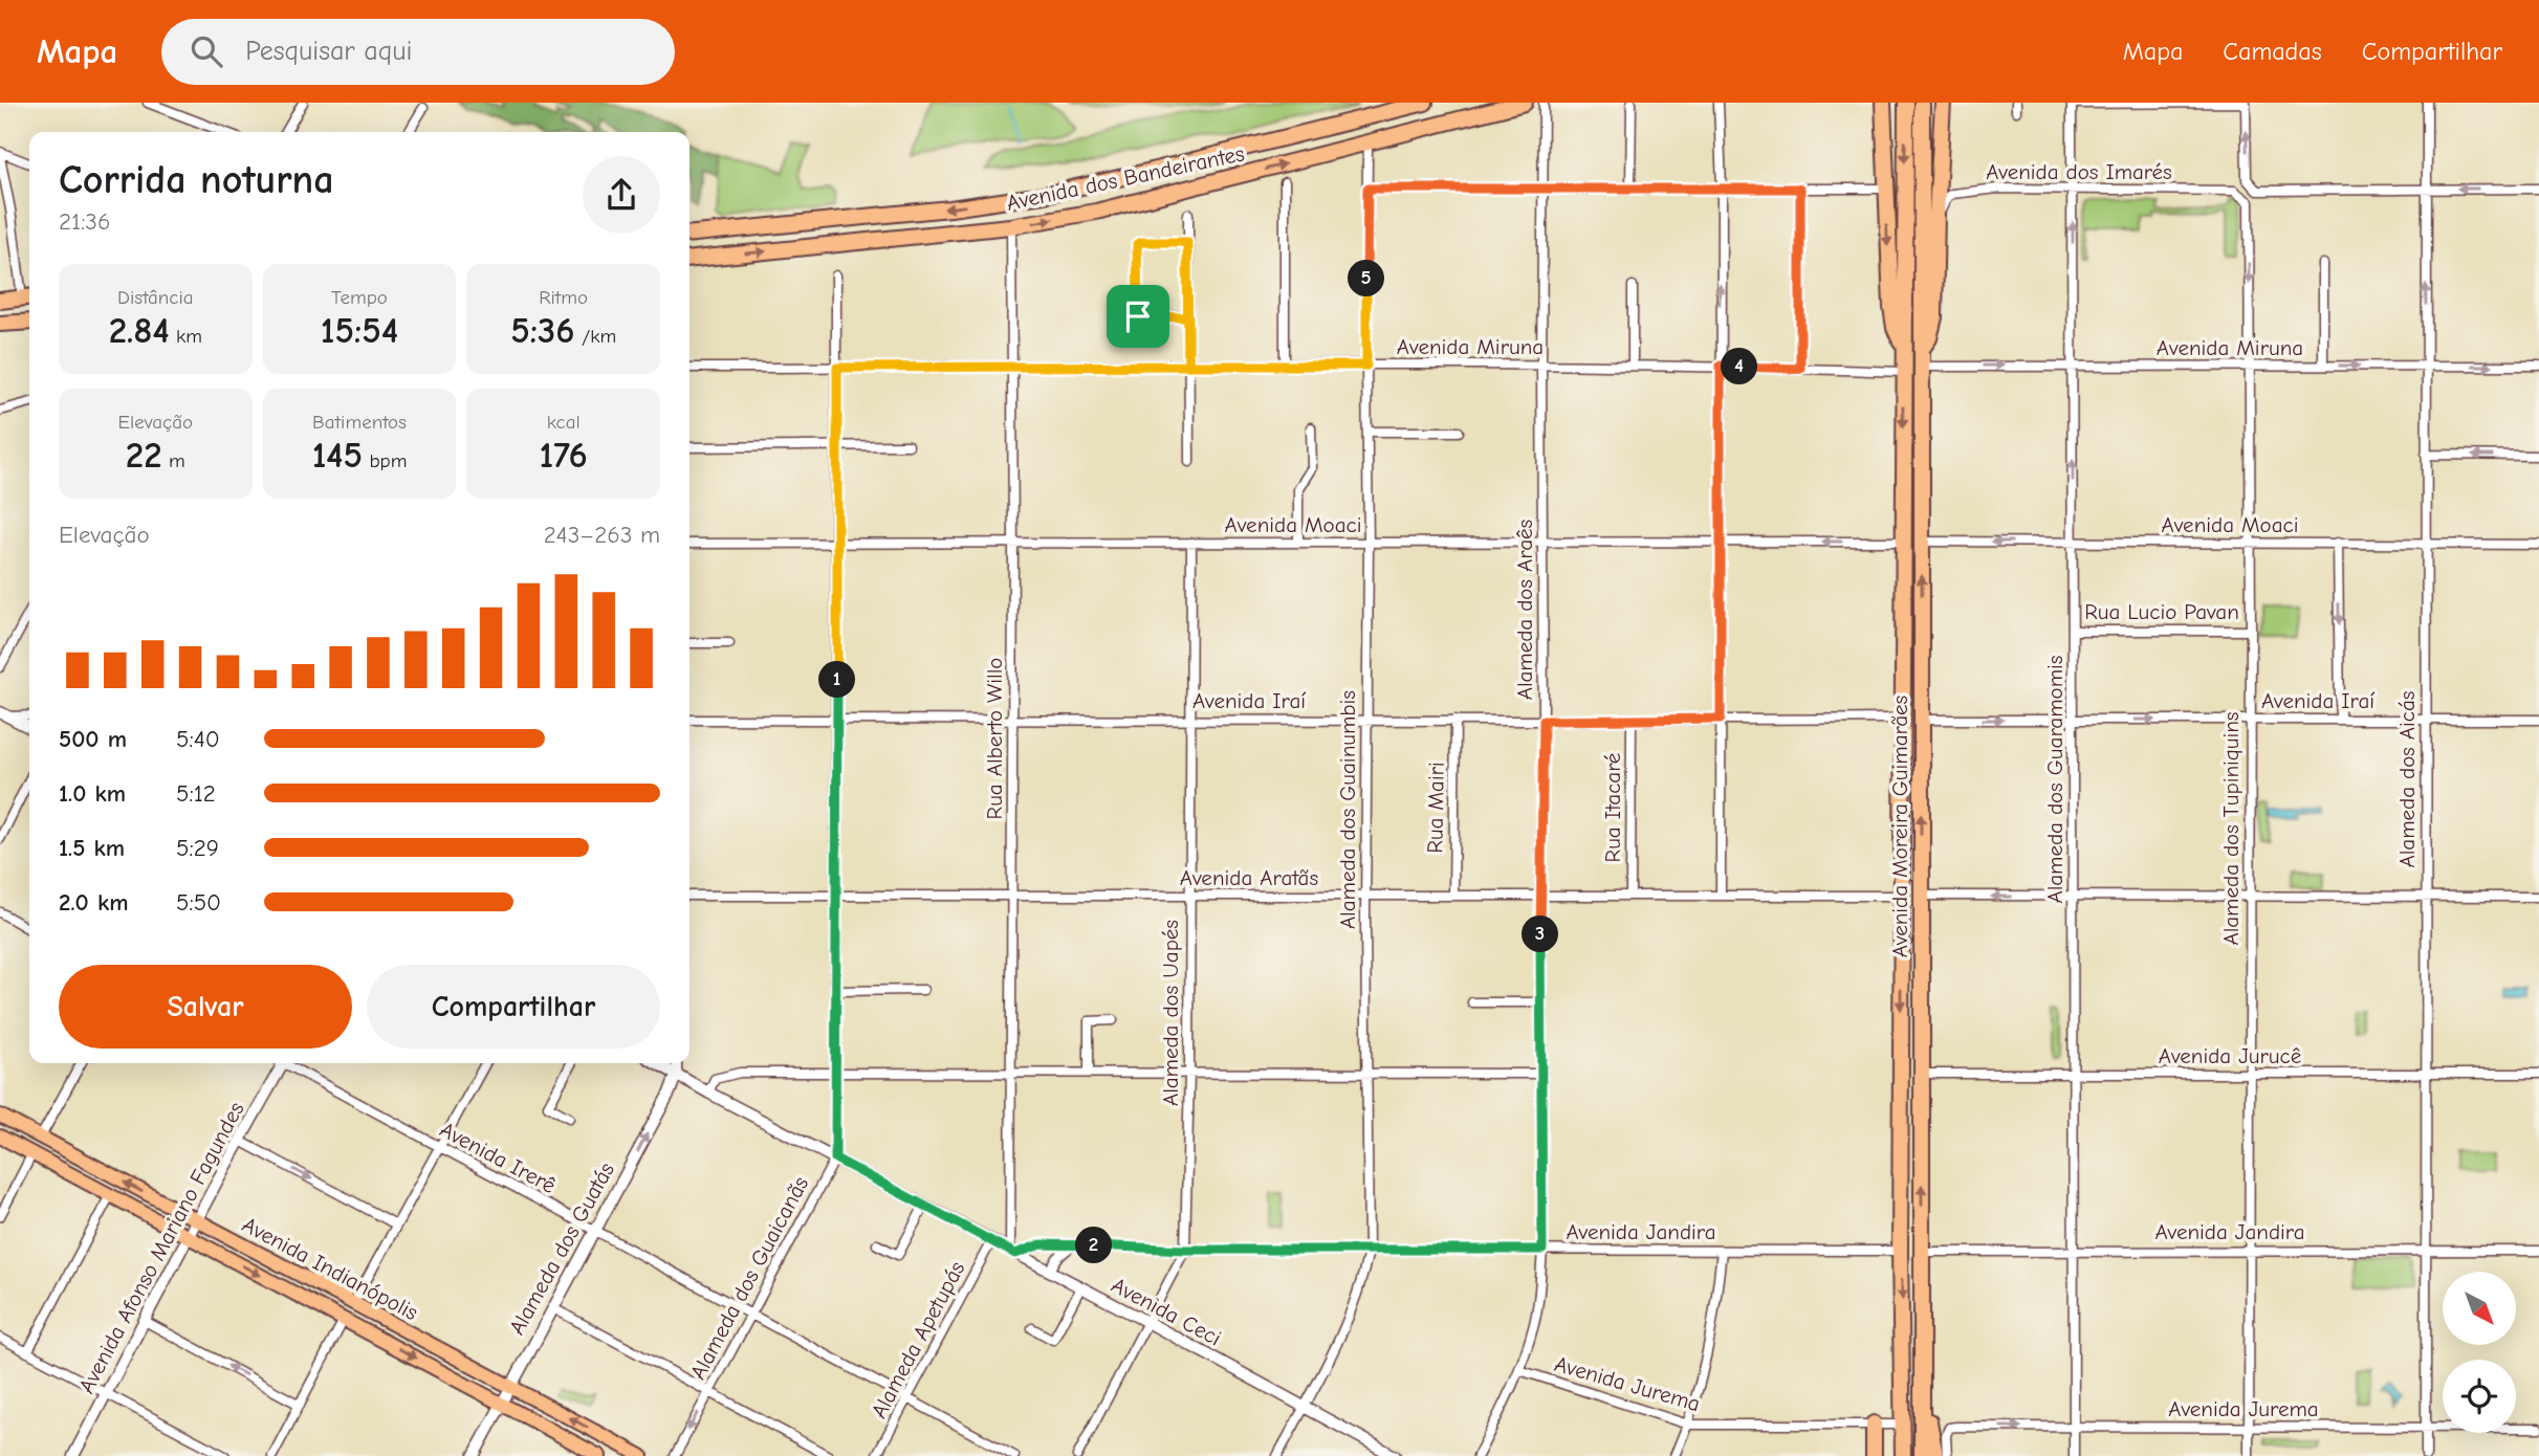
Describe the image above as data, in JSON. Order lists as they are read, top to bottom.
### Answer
{
  "streets": {
    "highway": ["Avenida dos Bandeirantes", "Avenida Moreira Guimarães"],
    "main road": ["Avenida Indianópolis"],
    "street": [
      "Avenida dos Imarés",
      "Avenida Miruna",
      "Avenida Moaci",
      "Alameda dos Araês",
      "Rua Lucio Pavan",
      "Avenida Iraí",
      "Rua Alberto Willo",
      "Alameda dos Guaramomis",
      "Alameda dos Aicás",
      "Rua Mairi",
      "Rua Itacaré",
      "Alameda dos Guainumbis",
      "Alameda dos Tupiniquins",
      "Avenida Aratãs",
      "Alameda dos Uapés",
      "Avenida Jurucê",
      "Avenida Irerê",
      "Avenida Jandira",
      "Avenida Afonso Mariano Fagundes",
      "Alameda dos Guatás",
      "Alameda dos Guaicanãs",
      "Avenida Ceci",
      "Alameda Apetupás",
      "Avenida Jurema"
    ]
  },
  "crossings": [
    ["Avenida dos Imarés", "Alameda dos Guaramomis"],
    ["Avenida dos Bandeirantes", "Rua Alberto Willo"],
    ["Avenida dos Bandeirantes", "Alameda dos Guainumbis"],
    ["Avenida Miruna", "Alameda dos Araês"],
    ["Avenida Miruna", "Rua Alberto Willo"],
    ["Avenida Miruna", "Alameda dos Guaramomis"],
    ["Avenida Miruna", "Alameda dos Aicás"],
    ["Avenida Miruna", "Alameda dos Guainumbis"],
    ["Avenida Miruna", "Avenida Moreira Guimarães"],
    ["Avenida Miruna", "Alameda dos Tupiniquins"],
    ["Avenida Miruna", "Alameda dos Guaicanãs"],
    ["Avenida Moaci", "Alameda dos Araês"],
    ["Avenida Moaci", "Rua Alberto Willo"],
    ["Avenida Moaci", "Alameda dos Guaramomis"],
    ["Avenida Moaci", "Alameda dos Aicás"],
    ["Avenida Moaci", "Alameda dos Guainumbis"],
    ["Avenida Moaci", "Avenida Moreira Guimarães"],
    ["Avenida Moaci", "Alameda dos Tupiniquins"],
    ["Avenida Moaci", "Alameda dos Uapés"],
    ["Avenida Moaci", "Alameda dos Guaicanãs"],
    ["Alameda dos Araês", "Avenida Iraí"],
    ["Alameda dos Araês", "Avenida Aratãs"],
    ["Alameda dos Araês", "Avenida Jandira"],
    ["Alameda dos Araês", "Avenida Jurema"],
    ["Rua Lucio Pavan", "Alameda dos Guaramomis"],
    ["Rua Lucio Pavan", "Alameda dos Tupiniquins"],
    ["Avenida Iraí", "Rua Alberto Willo"],
    ["Avenida Iraí", "Alameda dos Guaramomis"],
    ["Avenida Iraí", "Alameda dos Aicás"],
    ["Avenida Iraí", "Rua Mairi"],
    ["Avenida Iraí", "Rua Itacaré"],
    ["Avenida Iraí", "Alameda dos Guainumbis"],
    ["Avenida Iraí", "Avenida Moreira Guimarães"],
    ["Avenida Iraí", "Alameda dos Tupiniquins"],
    ["Avenida Iraí", "Alameda dos Uapés"],
    ["Avenida Iraí", "Alameda dos Guaicanãs"],
    ["Rua Alberto Willo", "Avenida Aratãs"],
    ["Rua Alberto Willo", "Avenida Jandira"],
    ["Rua Alberto Willo", "Avenida Ceci"],
    ["Alameda dos Guaramomis", "Avenida Jurucê"],
    ["Alameda dos Guaramomis", "Avenida Jandira"],
    ["Alameda dos Guaramomis", "Avenida Jurema"],
    ["Alameda dos Aicás", "Avenida Jurucê"],
    ["Alameda dos Aicás", "Avenida Jandira"],
    ["Alameda dos Aicás", "Avenida Jurema"],
    ["Rua Mairi", "Avenida Aratãs"],
    ["Rua Itacaré", "Avenida Aratãs"],
    ["Alameda dos Guainumbis", "Avenida Aratãs"],
    ["Alameda dos Guainumbis", "Avenida Jandira"],
    ["Alameda dos Guainumbis", "Avenida Ceci"],
    ["Avenida Moreira Guimarães", "Avenida Aratãs"],
    ["Avenida Moreira Guimarães", "Avenida Jurucê"],
    ["Avenida Moreira Guimarães", "Avenida Jandira"],
    ["Avenida Moreira Guimarães", "Avenida Jurema"],
    ["Alameda dos Tupiniquins", "Avenida Jurucê"],
    ["Alameda dos Tupiniquins", "Avenida Jandira"],
    ["Alameda dos Tupiniquins", "Avenida Jurema"],
    ["Avenida Aratãs", "Alameda dos Uapés"],
    ["Avenida Aratãs", "Alameda dos Guaicanãs"],
    ["Alameda dos Uapés", "Avenida Jandira"],
    ["Alameda dos Uapés", "Avenida Ceci"],
    ["Avenida Irerê", "Alameda dos Guatás"],
    ["Avenida Irerê", "Alameda dos Guaicanãs"],
    ["Avenida Irerê", "Alameda Apetupás"],
    ["Avenida Jandira", "Avenida Ceci"],
    ["Avenida Afonso Mariano Fagundes", "Avenida Indianópolis"],
    ["Alameda dos Guatás", "Avenida Indianópolis"],
    ["Alameda dos Guatás", "Avenida Ceci"],
    ["Alameda dos Guaicanãs", "Avenida Ceci"],
    ["Avenida Ceci", "Alameda Apetupás"]
  ],
  "one_way": ["Alameda dos Guatás"],
  "north": "bottom right",
  "page": {
    "header": "Mapa",
    "search": "Pesquisar aqui",
    "nav": ["Mapa", "Camadas", "Compartilhar"],
    "heading": ["Corrida noturna", "21:36"],
    "stats": [
      ["Distância", "2.84 km"],
      ["Tempo", "15:54"],
      ["Ritmo", "5:36 /km"],
      ["Elevação", "22 m"],
      ["Batimentos", "145 bpm"],
      ["kcal", "176"]
    ],
    "pins": [
      "5",
      "4",
      "1",
      "3",
      "2"
    ],
    "chart": ["Elevação", "243–263 m"],
    "list": [
      {
        "name": "500 m",
        "note": "5:40"
      },
      {
        "name": "1.0 km",
        "note": "5:12"
      },
      {
        "name": "1.5 km",
        "note": "5:29"
      },
      {
        "name": "2.0 km",
        "note": "5:50"
      }
    ],
    "buttons": ["Salvar", "Compartilhar"]
  }
}
